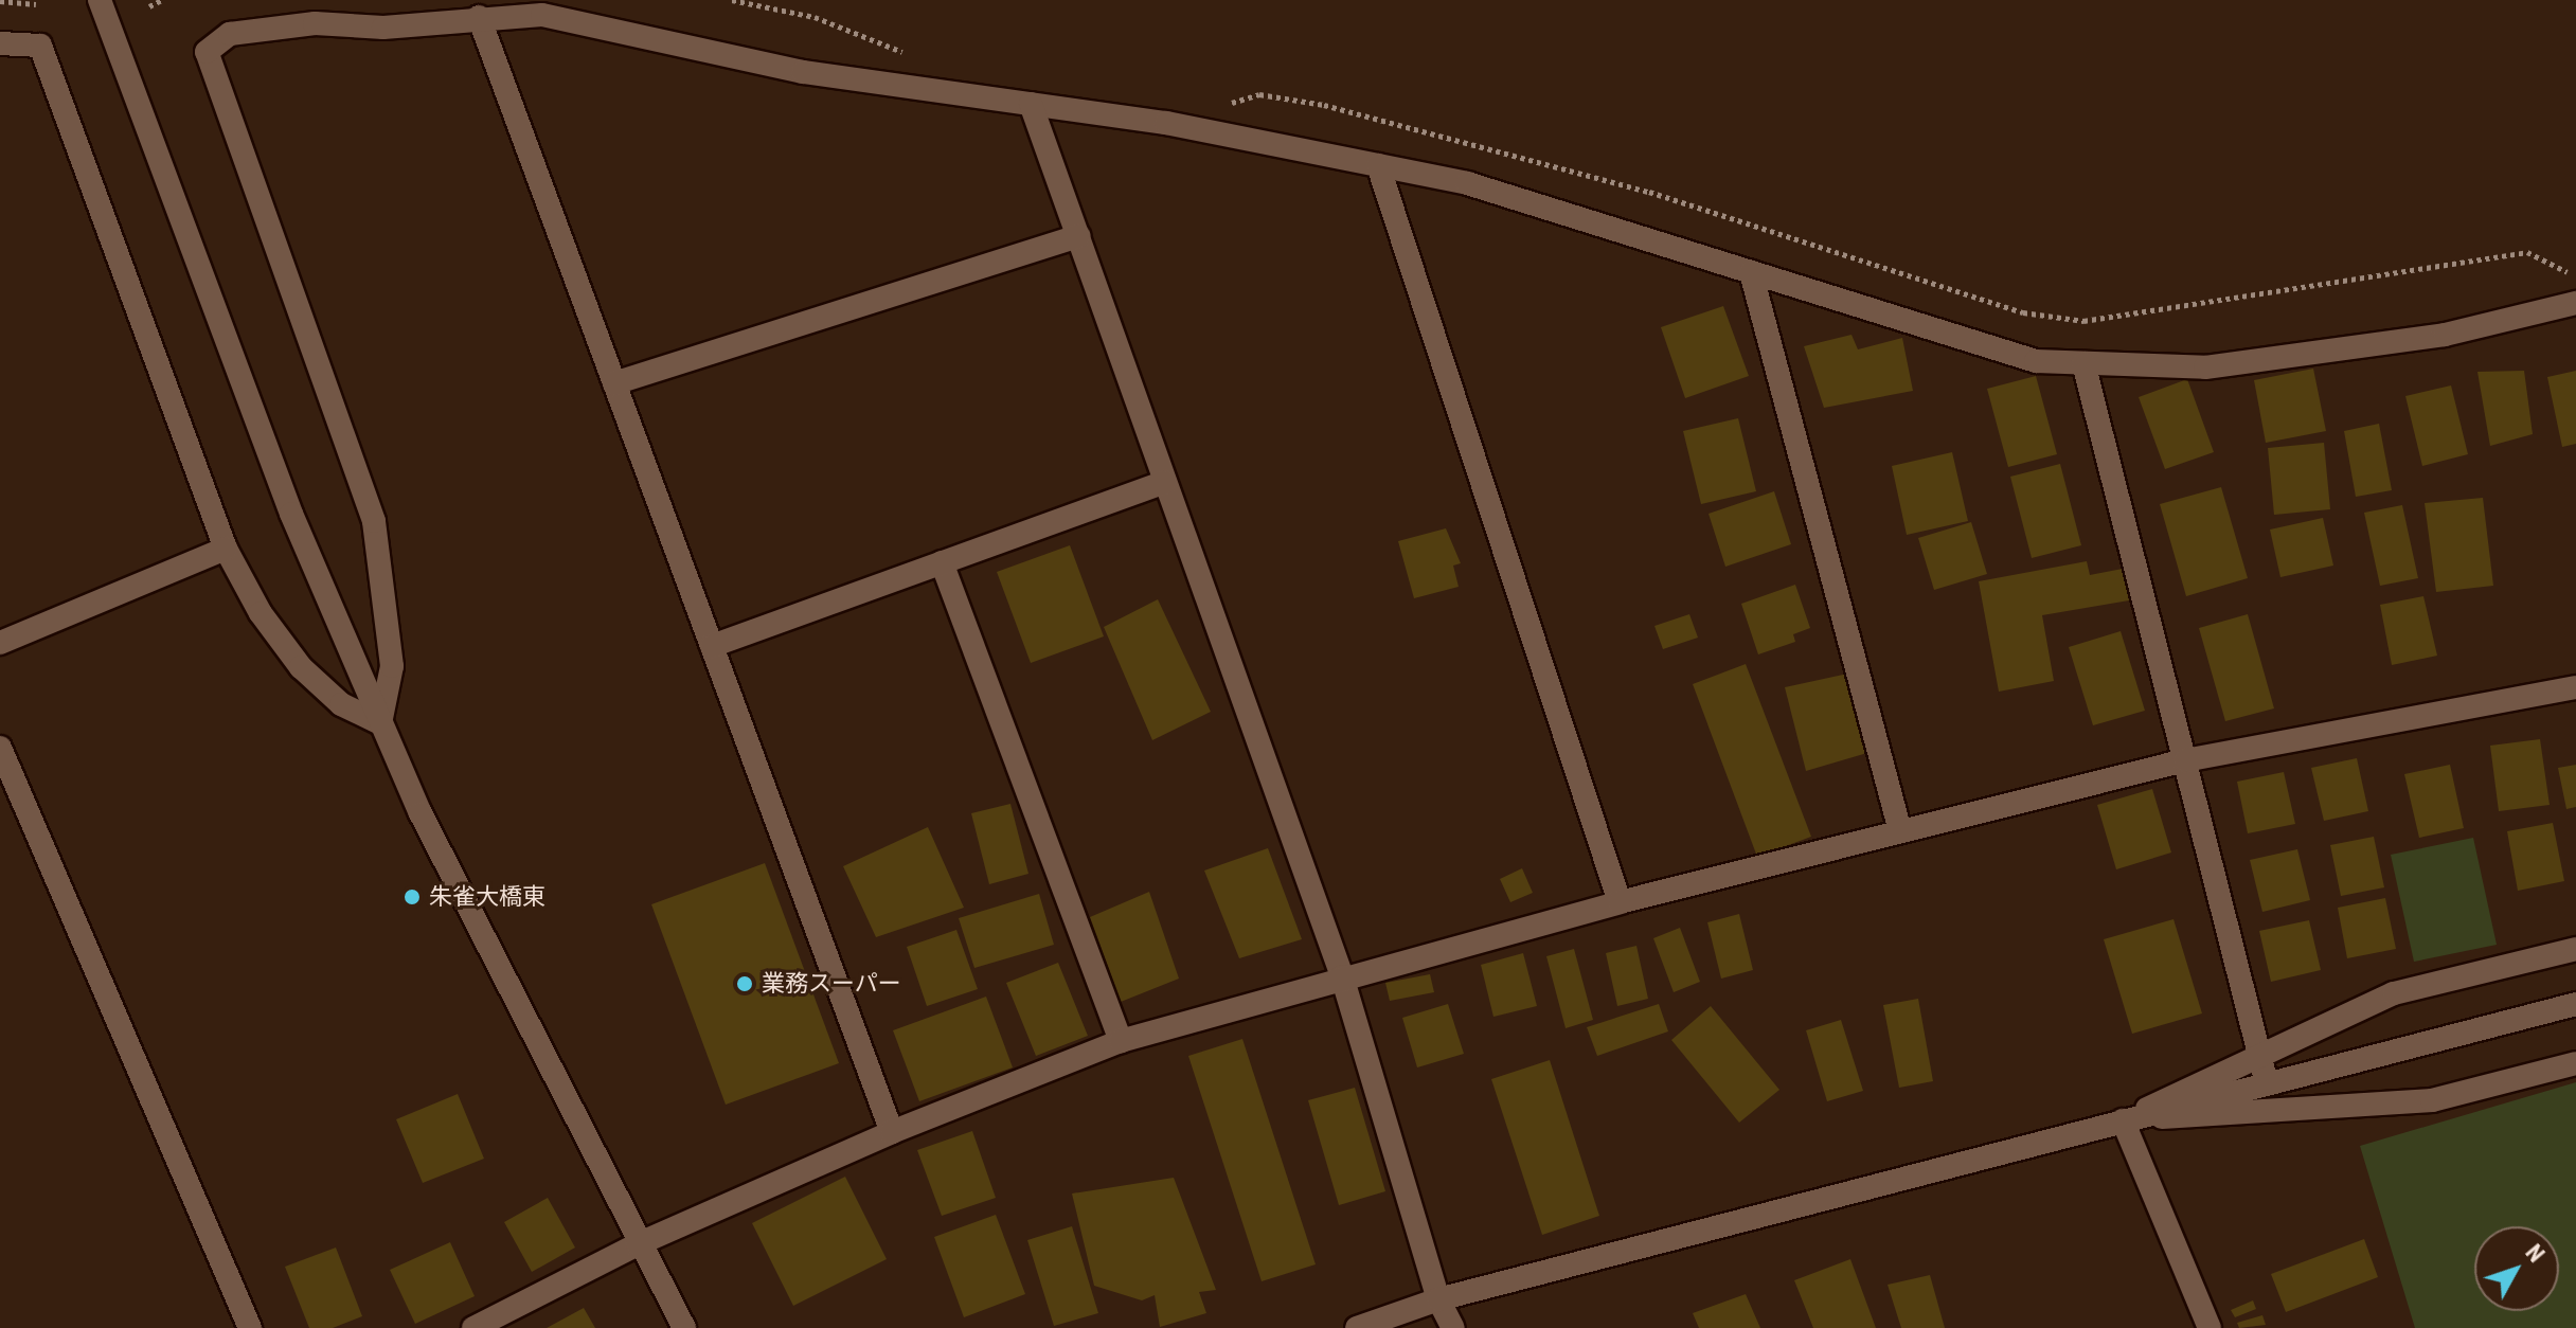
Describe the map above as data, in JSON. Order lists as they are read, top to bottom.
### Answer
{
  "places": ["朱雀大橋東", "業務スーパー"],
  "north": "top right"
}
